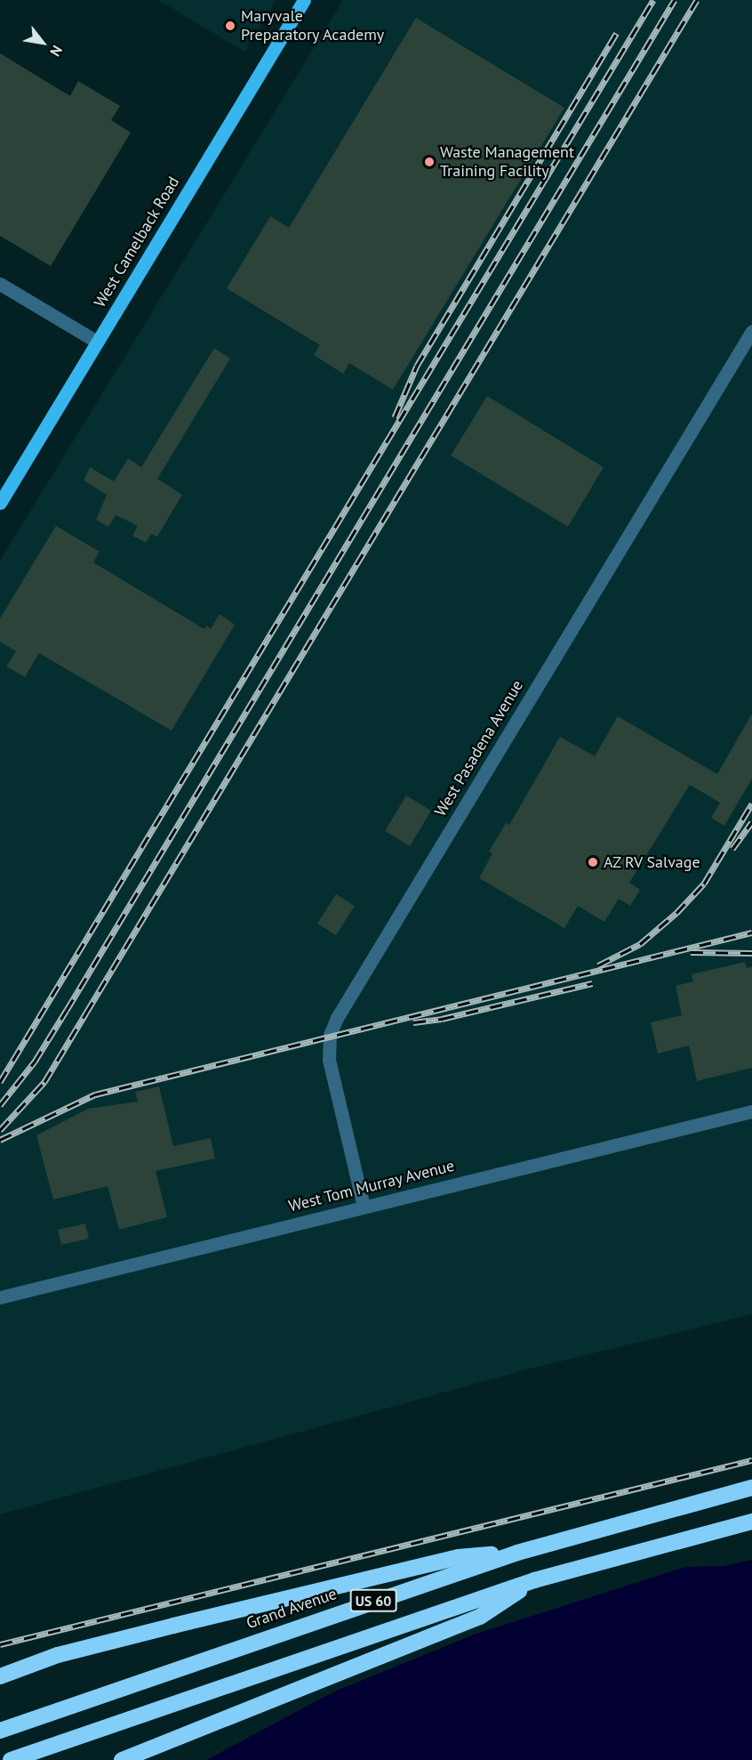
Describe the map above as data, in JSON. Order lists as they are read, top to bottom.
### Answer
{
  "streets": {
    "highway": ["US 60", "Grand Avenue"],
    "main road": ["West Camelback Road"],
    "street": ["West Pasadena Avenue", "West Tom Murray Avenue"]
  },
  "crossings": [
    ["West Pasadena Avenue", "West Tom Murray Avenue"]
  ],
  "places": ["Maryvale Preparatory Academy", "Waste Management Training Facility", "AZ RV Salvage"],
  "north": "bottom right"
}
